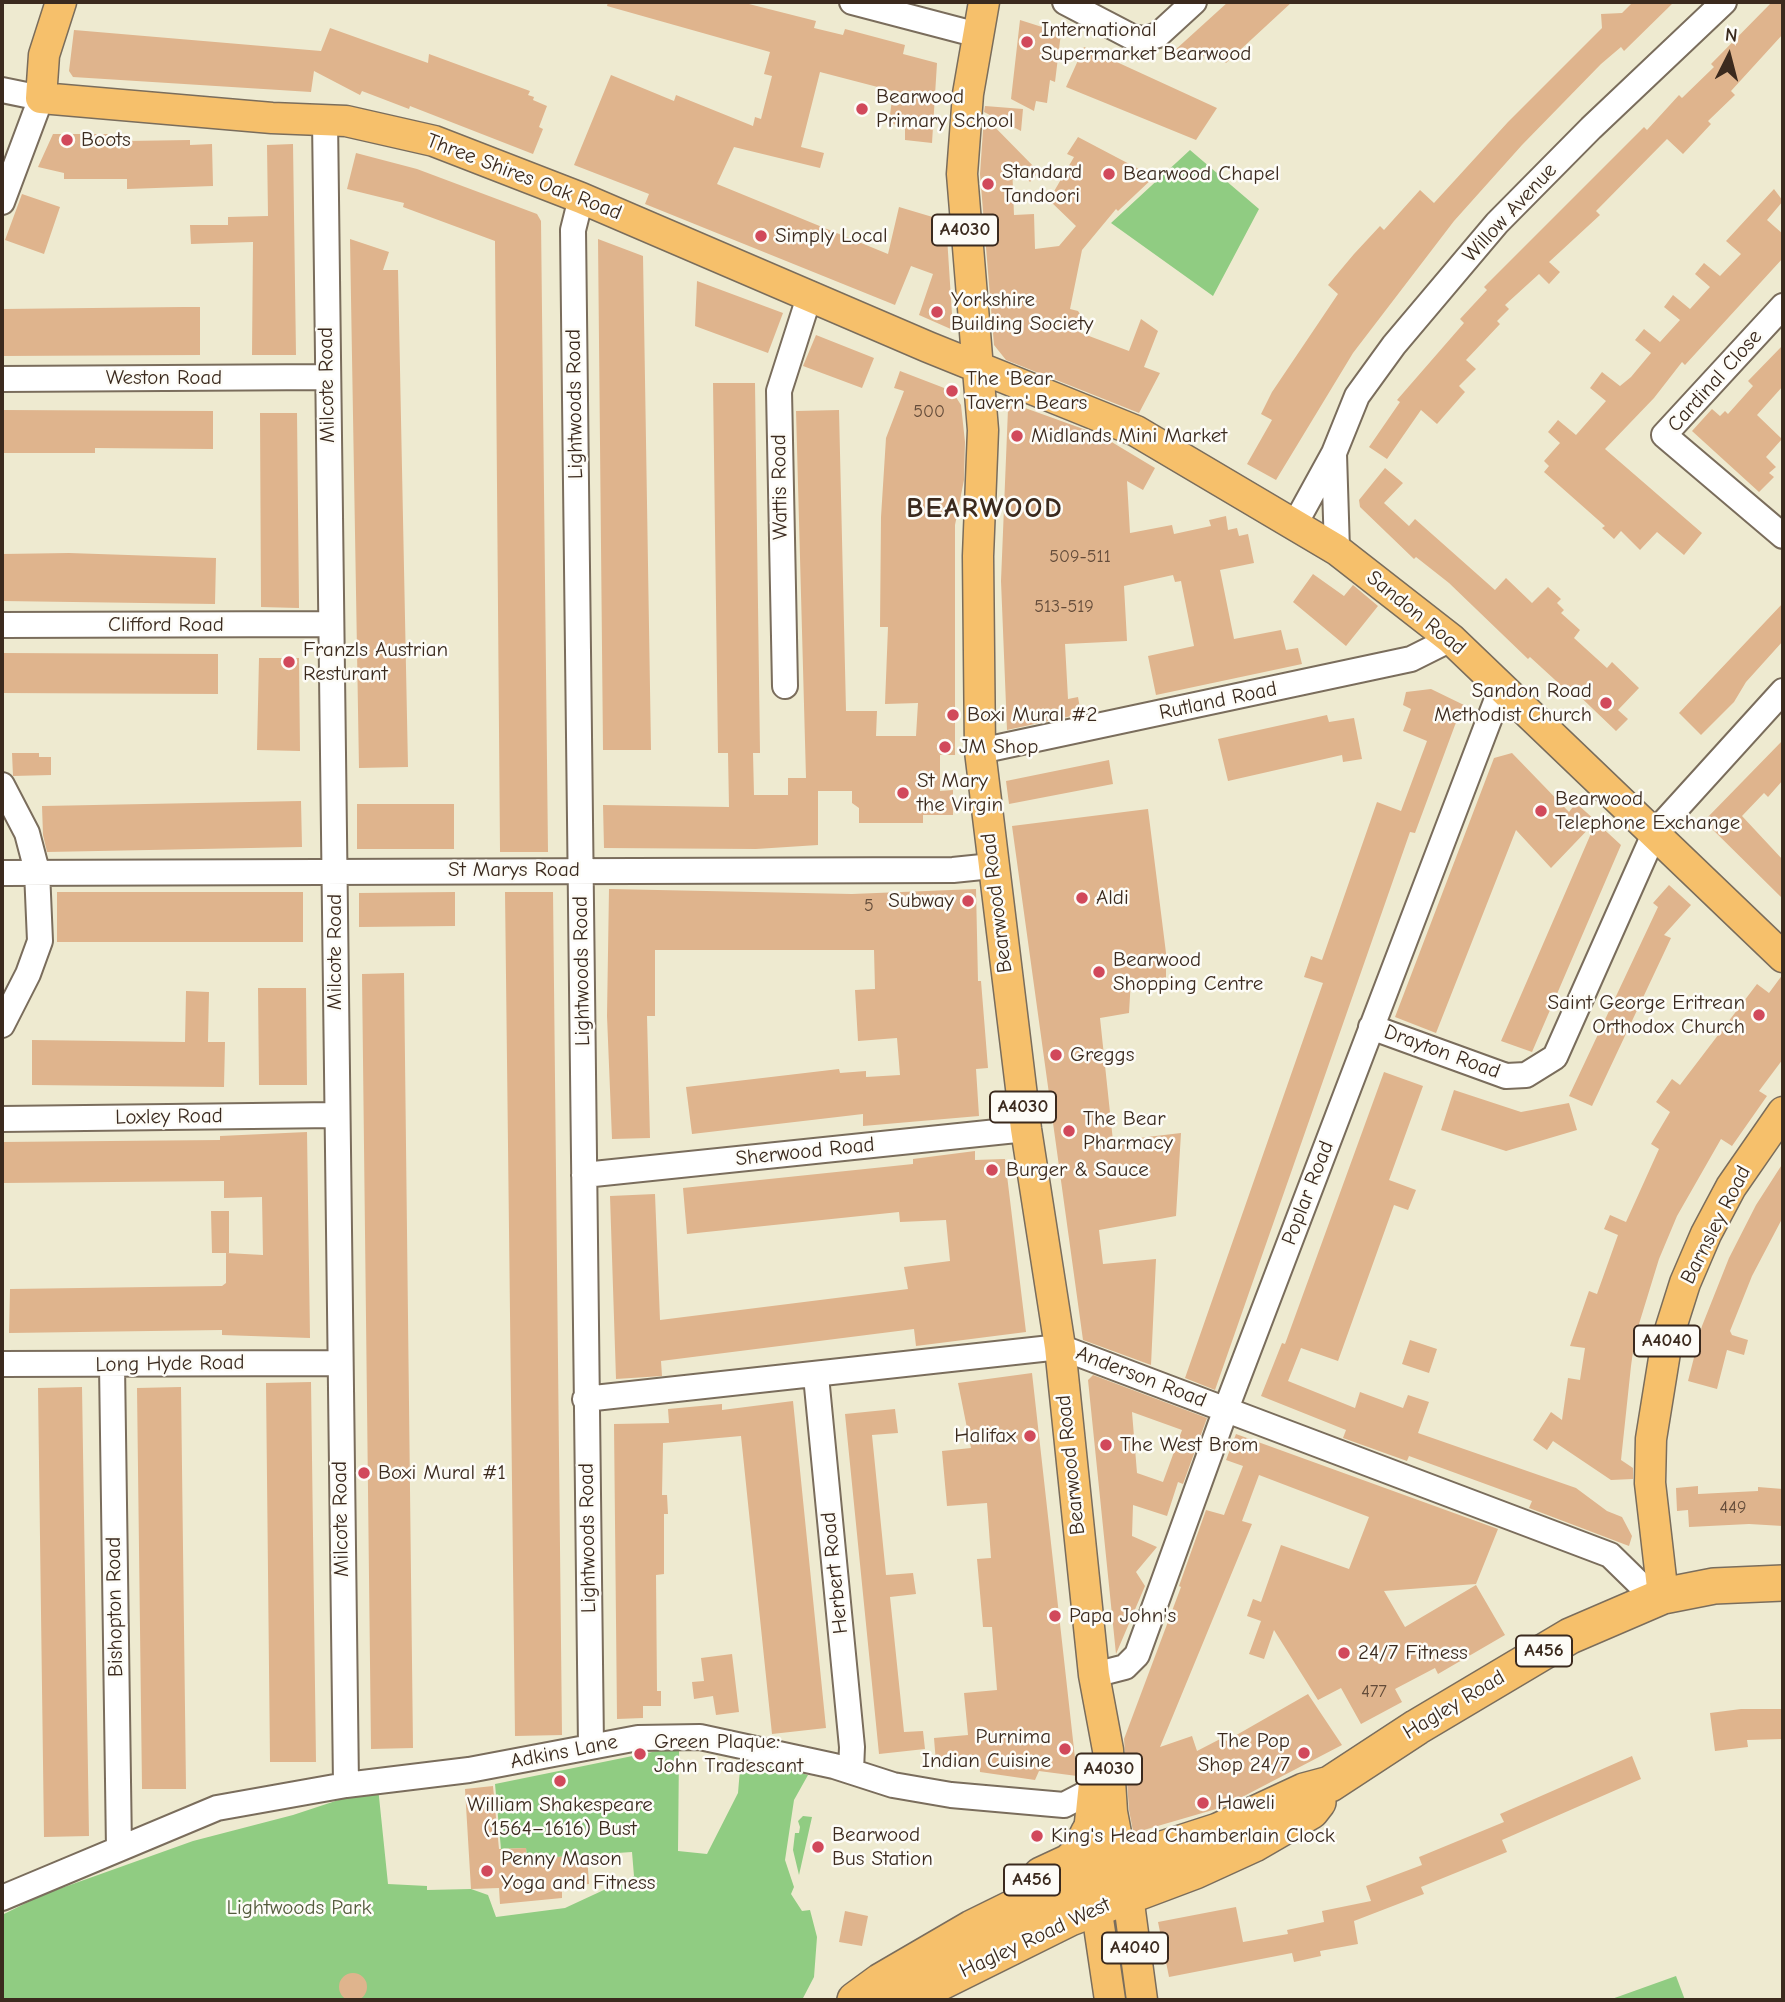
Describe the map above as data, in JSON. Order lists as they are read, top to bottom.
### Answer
{
  "streets": {
    "highway": ["A456", "Hagley Road", "Hagley Road West"],
    "main road": [
      "Three Shires Oak Road",
      "A4030",
      "Sandon Road",
      "Bearwood Road",
      "Barnsley Road",
      "A4040"
    ],
    "street": [
      "Willow Avenue",
      "Weston Road",
      "Cardinal Close",
      "Milcote Road",
      "Lightwoods Road",
      "Wattis Road",
      "Clifford Road",
      "Rutland Road",
      "St Marys Road",
      "Drayton Road",
      "Loxley Road",
      "Sherwood Road",
      "Poplar Road",
      "Long Hyde Road",
      "Anderson Road",
      "Herbert Road",
      "Bishopton Road",
      "Adkins Lane"
    ]
  },
  "crossings": [
    ["Three Shires Oak Road", "Milcote Road"],
    ["Three Shires Oak Road", "Lightwoods Road"],
    ["Three Shires Oak Road", "Wattis Road"],
    ["Three Shires Oak Road", "Sandon Road"],
    ["Three Shires Oak Road", "Bearwood Road"],
    ["Willow Avenue", "Sandon Road"],
    ["Weston Road", "Milcote Road"],
    ["Milcote Road", "Clifford Road"],
    ["Milcote Road", "St Marys Road"],
    ["Milcote Road", "Loxley Road"],
    ["Milcote Road", "Long Hyde Road"],
    ["Milcote Road", "Adkins Lane"],
    ["Lightwoods Road", "St Marys Road"],
    ["Lightwoods Road", "Sherwood Road"],
    ["Lightwoods Road", "Anderson Road"],
    ["Lightwoods Road", "Adkins Lane"],
    ["Sandon Road", "Rutland Road"],
    ["Sandon Road", "Bearwood Road"],
    ["Sandon Road", "Drayton Road"],
    ["Sandon Road", "Poplar Road"],
    ["Rutland Road", "Bearwood Road"],
    ["St Marys Road", "Bearwood Road"],
    ["Bearwood Road", "Sherwood Road"],
    ["Bearwood Road", "Poplar Road"],
    ["Bearwood Road", "A4040"],
    ["Bearwood Road", "Anderson Road"],
    ["Bearwood Road", "A456"],
    ["Bearwood Road", "Hagley Road"],
    ["Bearwood Road", "Adkins Lane"],
    ["Bearwood Road", "Hagley Road West"],
    ["Drayton Road", "Poplar Road"],
    ["Poplar Road", "Anderson Road"],
    ["Barnsley Road", "Anderson Road"],
    ["Barnsley Road", "Hagley Road"],
    ["A4040", "Hagley Road"],
    ["A4040", "Hagley Road West"],
    ["Long Hyde Road", "Bishopton Road"],
    ["Anderson Road", "Herbert Road"],
    ["Anderson Road", "Hagley Road"],
    ["Herbert Road", "Adkins Lane"],
    ["Bishopton Road", "Adkins Lane"],
    ["A456", "Hagley Road West"],
    ["Hagley Road", "Hagley Road West"]
  ],
  "districts": ["BEARWOOD"],
  "parks": ["Lightwoods Park"],
  "places": [
    "International Supermarket Bearwood",
    "Bearwood Primary School",
    "Boots",
    "Bearwood Chapel",
    "Standard Tandoori",
    "Simply Local",
    "Yorkshire Building Society",
    "The 'Bear Tavern' Bears",
    "Midlands Mini Market",
    "Franzls Austrian Resturant",
    "Sandon Road Methodist Church",
    "Boxi Mural #2",
    "JM Shop",
    "St Mary the Virgin",
    "Bearwood Telephone Exchange",
    "Aldi",
    "Subway",
    "Bearwood Shopping Centre",
    "Saint George Eritrean Orthodox Church",
    "Greggs",
    "The Bear Pharmacy",
    "Burger & Sauce",
    "Halifax",
    "The West Brom",
    "Boxi Mural #1",
    "Papa John's",
    "24/7 Fitness",
    "Purnima Indian Cuisine",
    "The Pop Shop 24/7",
    "Green Plaque: John Tradescant",
    "William Shakespeare (1564–1616) Bust",
    "Haweli",
    "King's Head Chamberlain Clock",
    "Bearwood Bus Station",
    "Penny Mason Yoga and Fitness"
  ],
  "house_numbers": [
    "500",
    "509-511",
    "513-519",
    "5",
    "449",
    "477"
  ],
  "north": "top"
}
